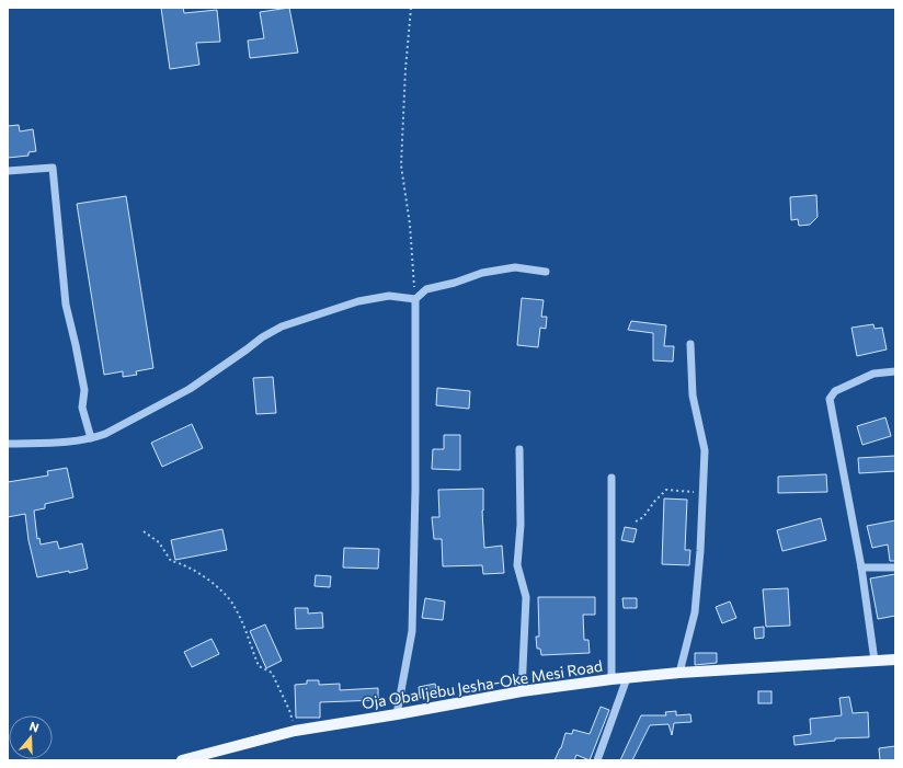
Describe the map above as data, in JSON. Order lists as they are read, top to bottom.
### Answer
{
  "streets": {
    "main road": ["Oja Oba Ijebu Jesha-Oke Mesi Road"]
  },
  "north": "top"
}
